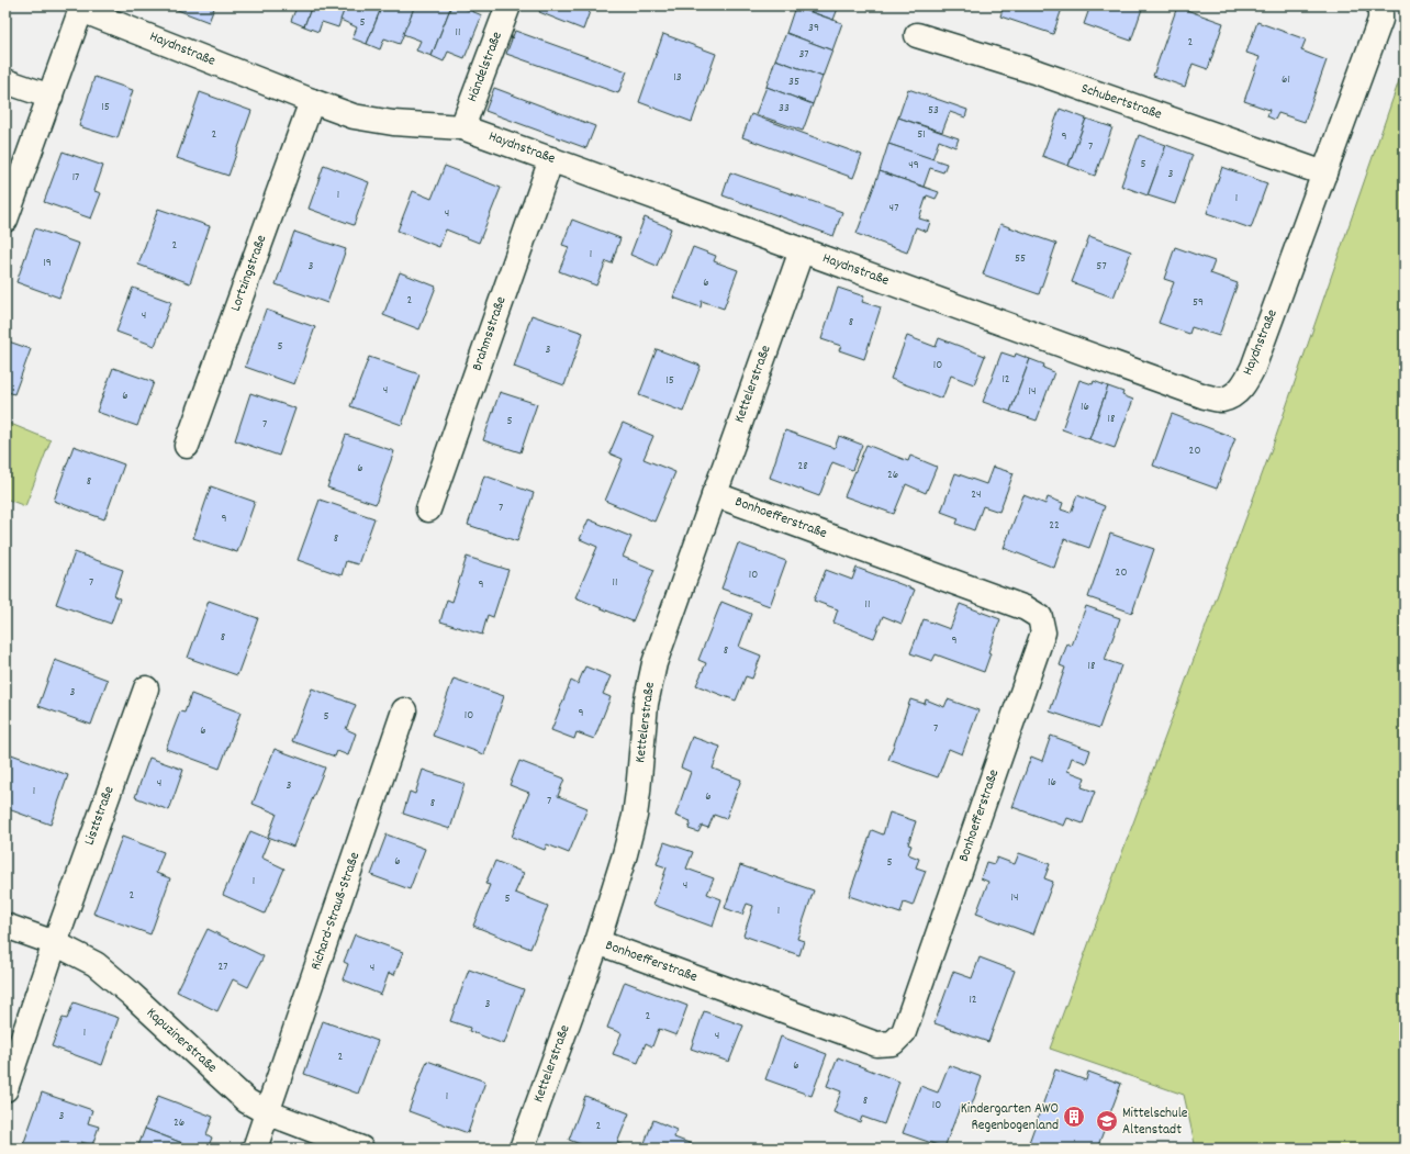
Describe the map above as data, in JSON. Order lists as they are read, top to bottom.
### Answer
{
  "streets": {
    "street": [
      "Haydnstraße",
      "Händelstraße",
      "Schubertstraße",
      "Lortzingstraße",
      "Brahmsstraße",
      "Kettelerstraße",
      "Bonhoefferstraße",
      "Lisztstraße",
      "Richard-Strauß-Straße",
      "Kapuzinerstraße"
    ]
  },
  "crossings": [
    ["Haydnstraße", "Händelstraße"],
    ["Haydnstraße", "Schubertstraße"],
    ["Haydnstraße", "Lortzingstraße"],
    ["Haydnstraße", "Brahmsstraße"],
    ["Haydnstraße", "Kettelerstraße"],
    ["Kettelerstraße", "Bonhoefferstraße"],
    ["Lisztstraße", "Kapuzinerstraße"],
    ["Richard-Strauß-Straße", "Kapuzinerstraße"]
  ],
  "places": {
    "building": ["Kindergarten AWO Regenbogenland"],
    "school or university": ["Mittelschule Altenstadt"]
  },
  "house_numbers": [
    "5",
    "39",
    "11",
    "2",
    "37",
    "13",
    "61",
    "35",
    "15",
    "33",
    "53",
    "2",
    "51",
    "9",
    "7",
    "5",
    "49",
    "3",
    "17",
    "1",
    "1",
    "47",
    "4",
    "2",
    "1",
    "55",
    "19",
    "3",
    "57",
    "6",
    "2",
    "59",
    "4",
    "8",
    "5",
    "3",
    "10",
    "12",
    "15",
    "4",
    "14",
    "6",
    "16",
    "18",
    "5",
    "7",
    "20",
    "28",
    "6",
    "26",
    "8",
    "24",
    "7",
    "9",
    "22",
    "8",
    "20",
    "10",
    "7",
    "11",
    "9",
    "11",
    "8",
    "9",
    "8",
    "18",
    "3",
    "9",
    "10",
    "5",
    "7",
    "6",
    "16",
    "4",
    "3",
    "1",
    "6",
    "7",
    "8",
    "6",
    "5",
    "1",
    "4",
    "2",
    "14",
    "5",
    "1",
    "27",
    "4",
    "12",
    "3",
    "2",
    "1",
    "4",
    "2",
    "6",
    "1",
    "8",
    "10",
    "3",
    "26",
    "2"
  ]
}
